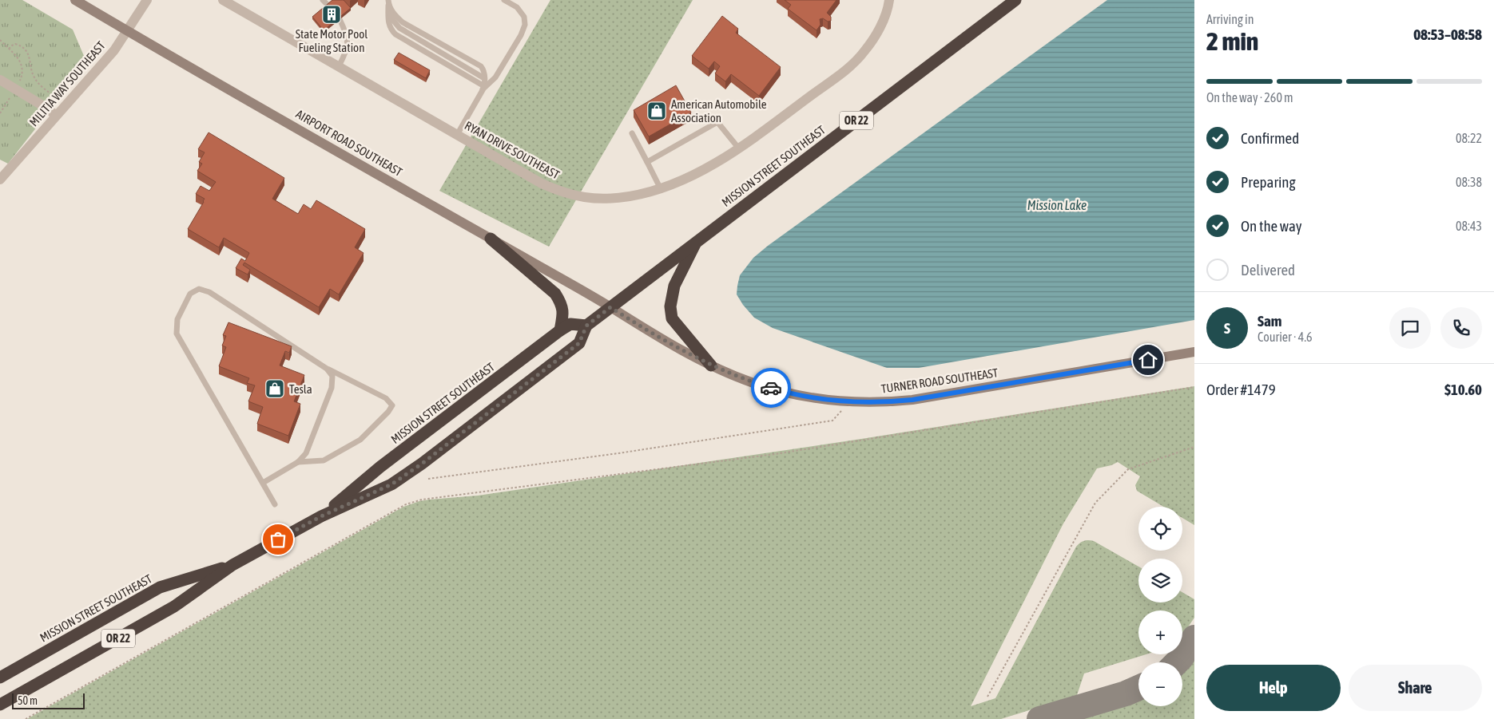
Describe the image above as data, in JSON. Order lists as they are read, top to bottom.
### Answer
{
  "streets": {
    "highway": ["OR 22", "MISSION STREET SOUTHEAST"],
    "main road": ["AIRPORT ROAD SOUTHEAST", "TURNER ROAD SOUTHEAST"],
    "street": ["MILITIA WAY SOUTHEAST", "RYAN DRIVE SOUTHEAST"]
  },
  "crossings": [
    ["MILITIA WAY SOUTHEAST", "AIRPORT ROAD SOUTHEAST"],
    ["OR 22", "MISSION STREET SOUTHEAST"],
    ["OR 22", "TURNER ROAD SOUTHEAST"],
    ["AIRPORT ROAD SOUTHEAST", "MISSION STREET SOUTHEAST"],
    ["AIRPORT ROAD SOUTHEAST", "TURNER ROAD SOUTHEAST"],
    ["MISSION STREET SOUTHEAST", "TURNER ROAD SOUTHEAST"]
  ],
  "water": ["Mission Lake"],
  "places": {
    "building": ["State Motor Pool Fueling Station"],
    "shop": ["American Automobile Association", "Tesla"]
  },
  "scale_bar": "50 m",
  "page": {
    "heading": ["2 min", "Arriving in", "08:53–08:58"],
    "panel": [
      "Sam",
      "Courier · 4.6",
      "Order #1479",
      "$10.60"
    ],
    "bar": "On the way · 260 m",
    "list": [
      ["Confirmed", "08:22"],
      ["Preparing", "08:38"],
      ["On the way", "08:43"],
      "Delivered"
    ],
    "round": "S",
    "map_buttons": ["+", "−"],
    "buttons": ["Help", "Share"],
    "scale": "50 m"
  }
}
